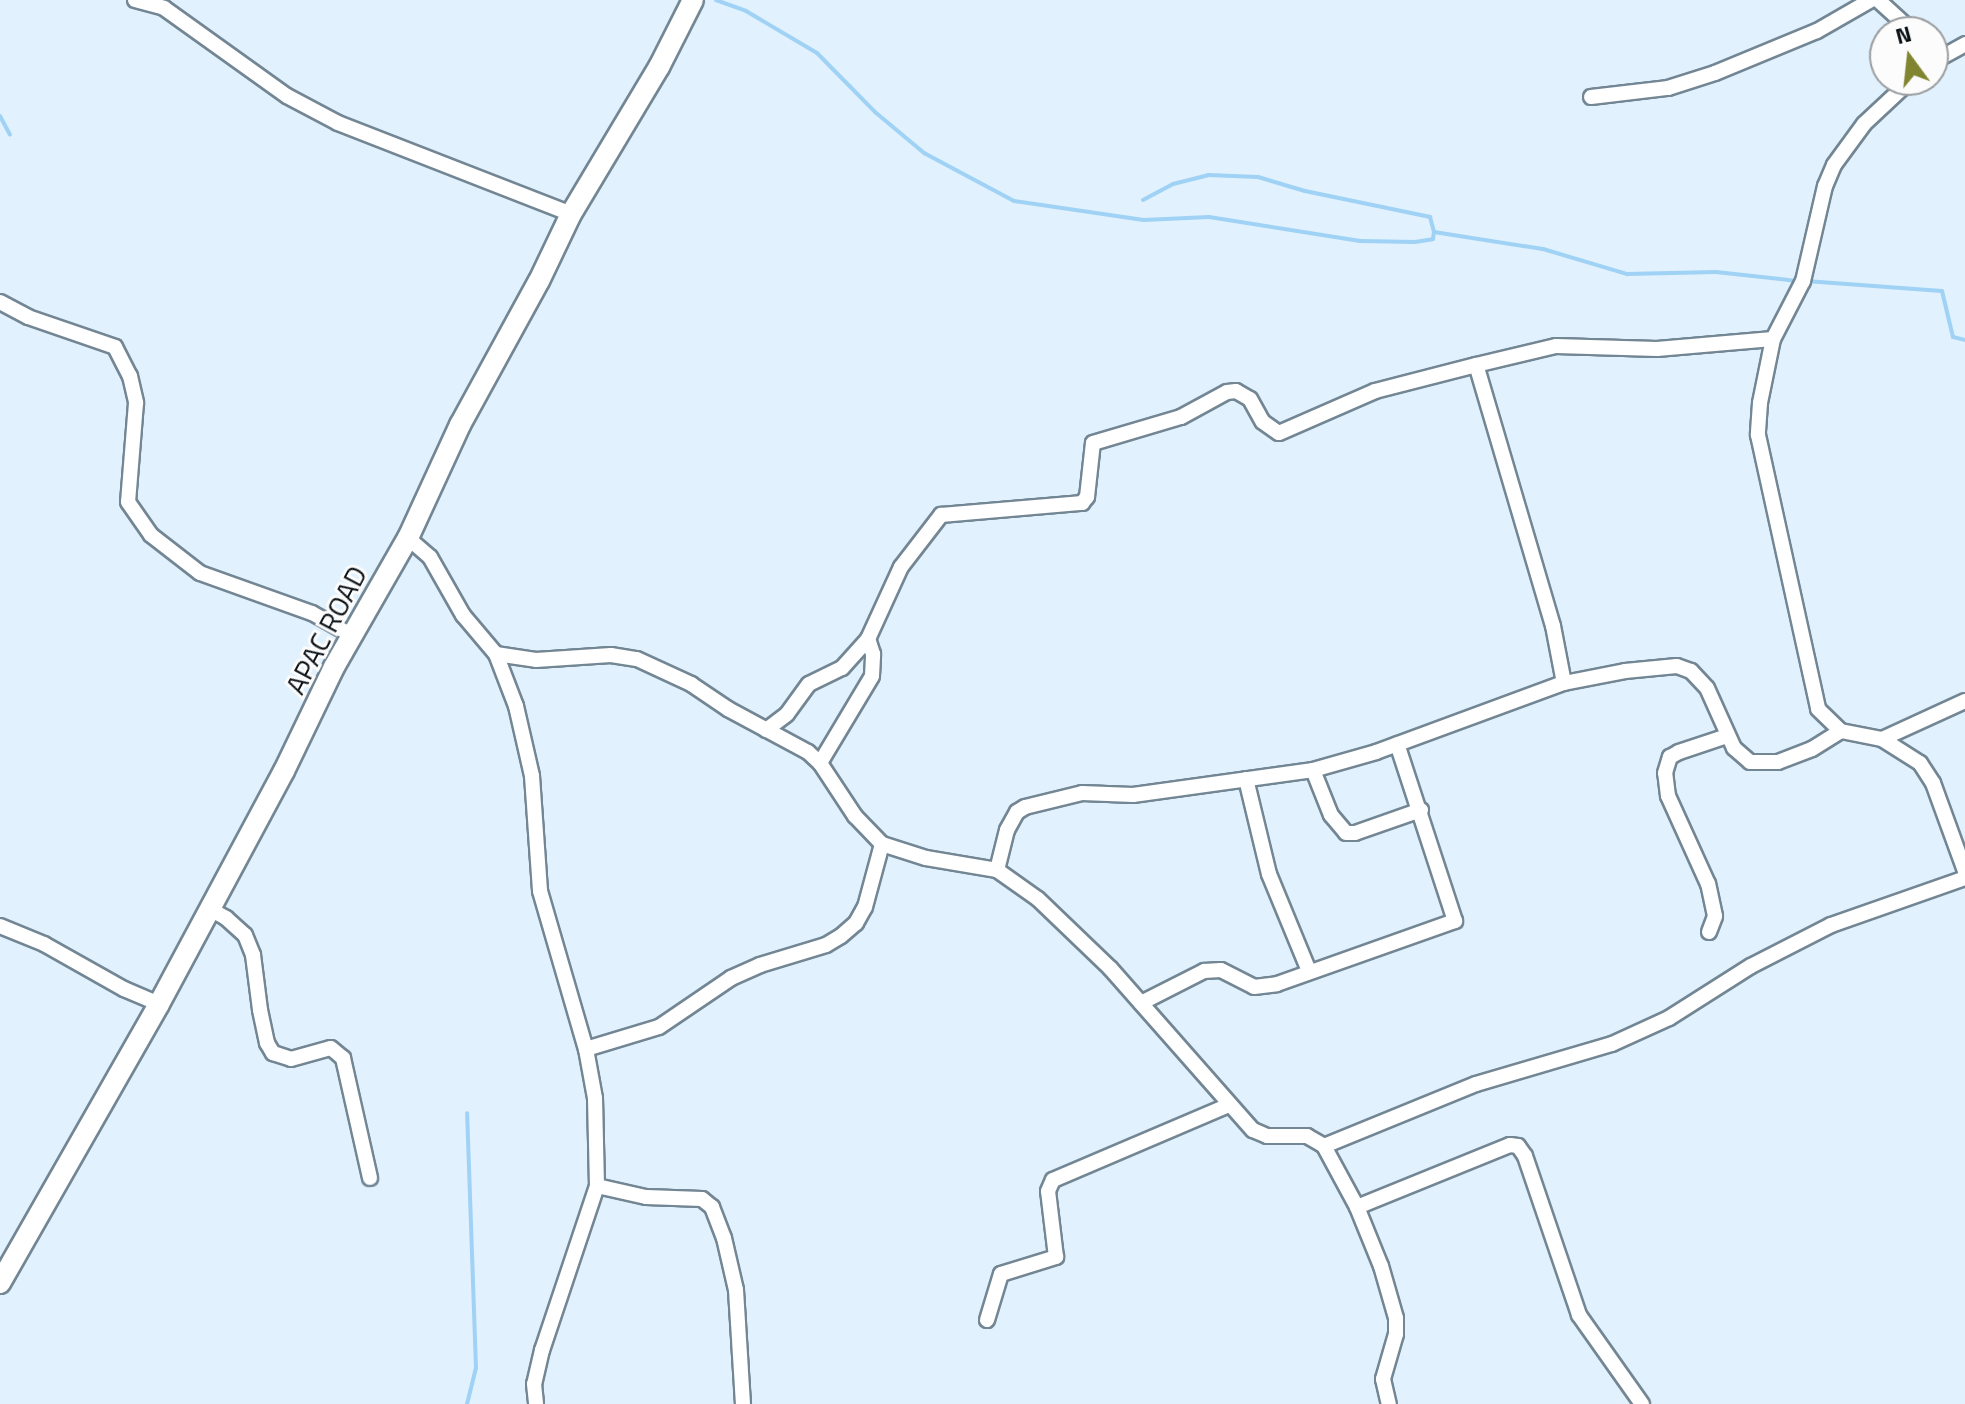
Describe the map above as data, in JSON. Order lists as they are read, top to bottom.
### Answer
{
  "streets": {
    "main road": ["APAC ROAD"]
  },
  "north": "top"
}
